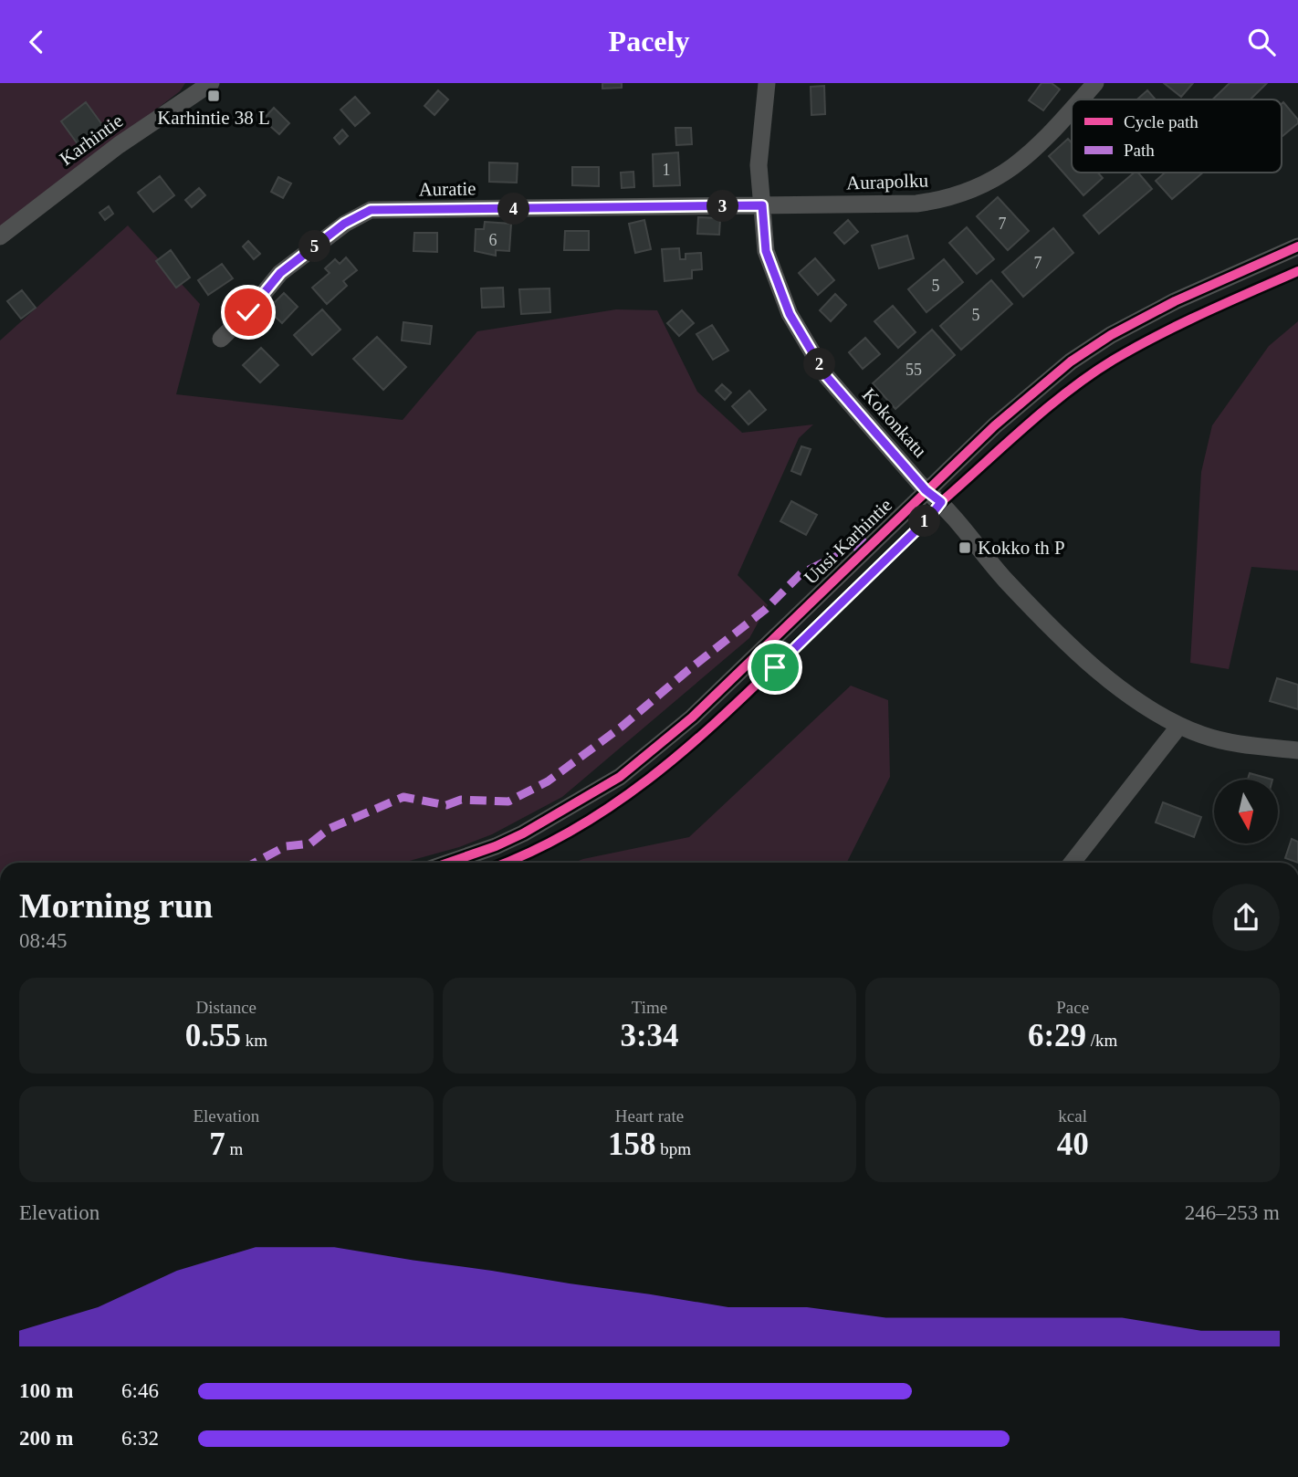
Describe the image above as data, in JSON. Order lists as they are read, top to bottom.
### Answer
{
  "streets": {
    "street": [
      "Karhintie",
      "Aurapolku",
      "Auratie",
      "Kokonkatu",
      "Uusi Karhintie"
    ]
  },
  "crossings": [
    ["Aurapolku", "Auratie"],
    ["Aurapolku", "Kokonkatu"],
    ["Auratie", "Kokonkatu"],
    ["Kokonkatu", "Uusi Karhintie"]
  ],
  "places": {
    "transit": ["Karhintie 38 L", "Kokko th P"]
  },
  "house_numbers": [
    "1",
    "7",
    "6",
    "7",
    "5",
    "5",
    "55"
  ],
  "legend": ["Cycle path", "Path"],
  "north": "bottom",
  "page": {
    "header": "Pacely",
    "pins": [
      "3",
      "4",
      "5",
      "2",
      "1"
    ],
    "heading": ["Morning run", "08:45"],
    "stats": [
      ["Distance", "0.55 km"],
      ["Time", "3:34"],
      ["Pace", "6:29 /km"],
      ["Elevation", "7 m"],
      ["Heart rate", "158 bpm"],
      ["kcal", "40"]
    ],
    "chart": ["Elevation", "246–253 m"],
    "list": [
      {
        "name": "100 m",
        "note": "6:46"
      },
      {
        "name": "200 m",
        "note": "6:32"
      }
    ]
  }
}
